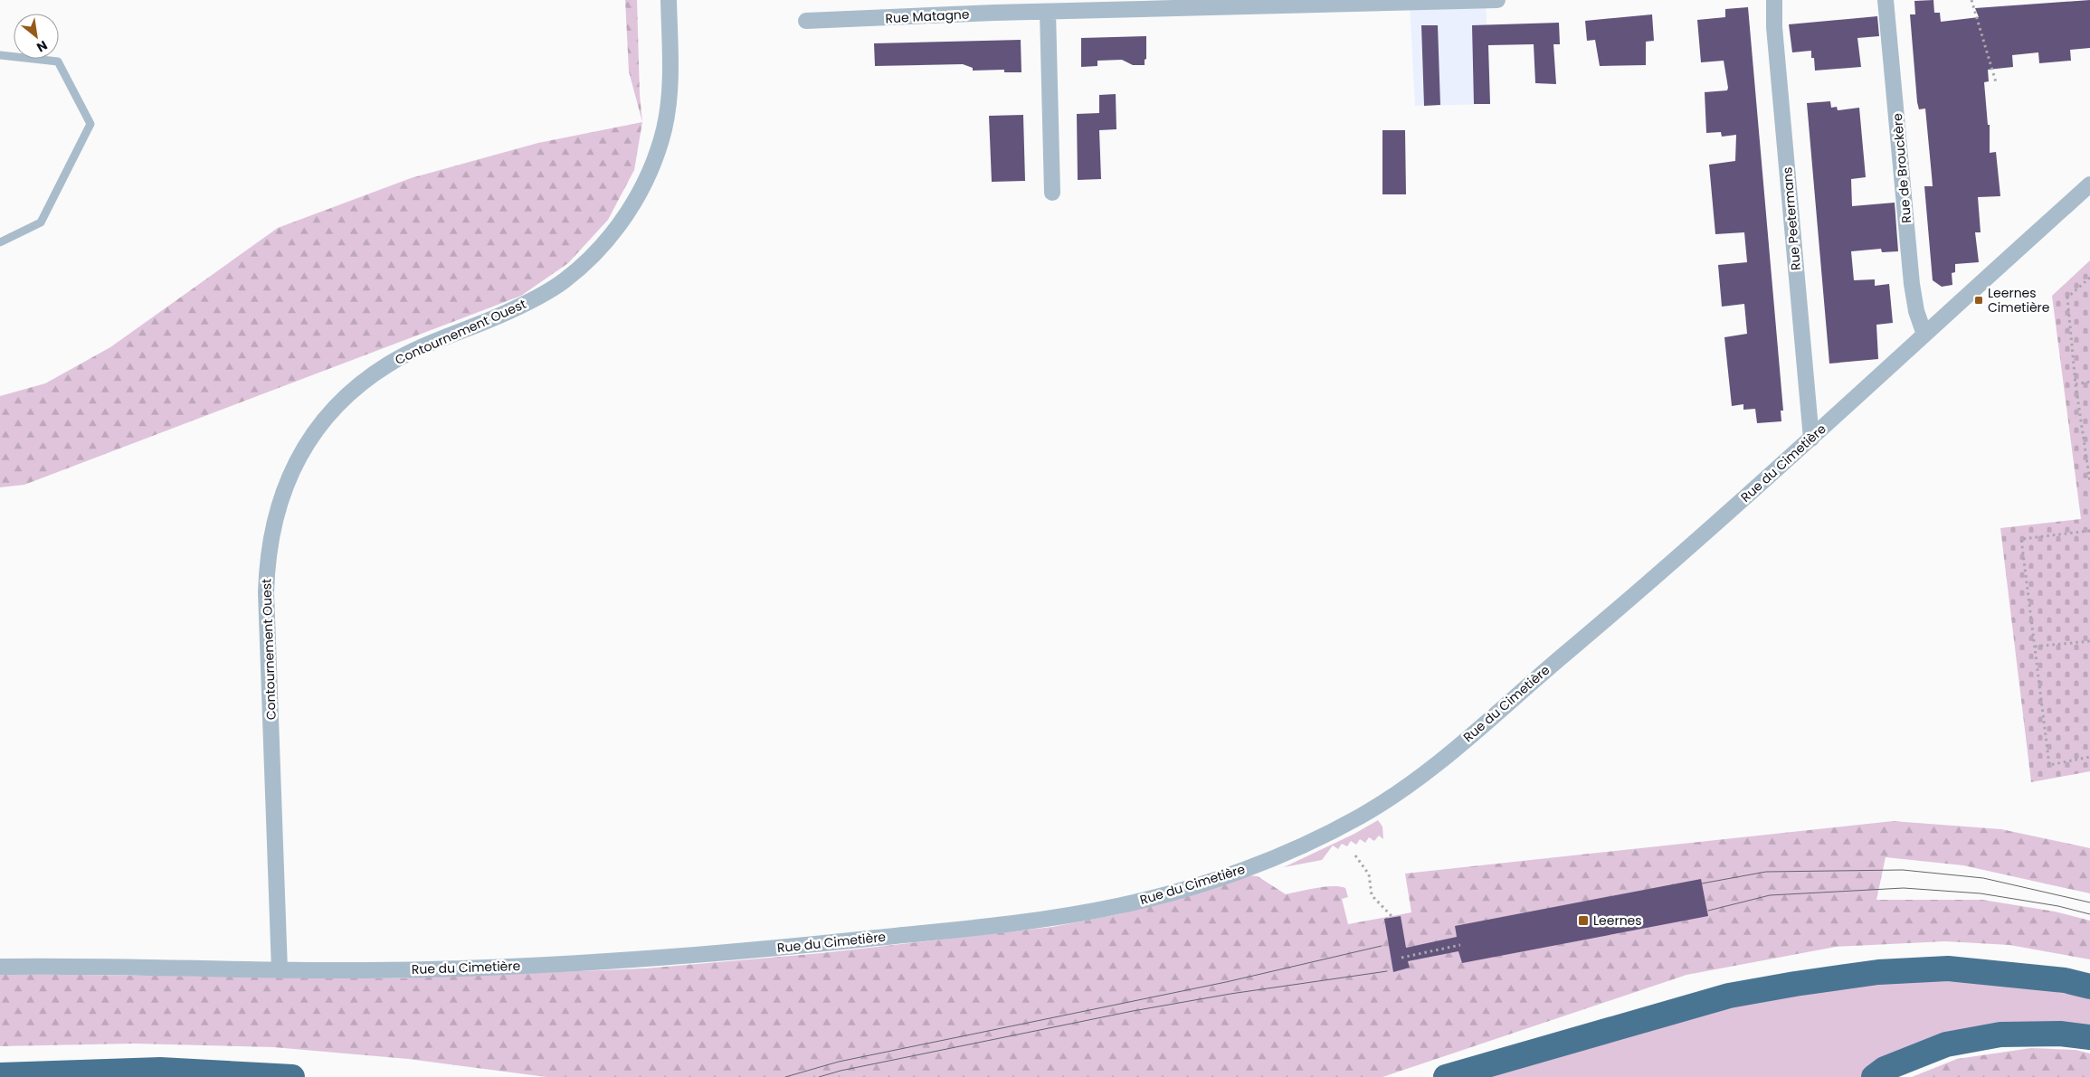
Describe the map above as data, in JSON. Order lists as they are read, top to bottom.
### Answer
{
  "streets": {
    "street": [
      "Rue Matagne",
      "Rue de Brouckère",
      "Rue Peetermans",
      "Contournement Ouest",
      "Rue du Cimetière"
    ]
  },
  "crossings": [
    ["Rue de Brouckère", "Rue du Cimetière"],
    ["Rue Peetermans", "Rue du Cimetière"],
    ["Contournement Ouest", "Rue du Cimetière"]
  ],
  "places": {
    "transit": ["Leernes Cimetière", "Leernes"]
  },
  "north": "bottom right"
}
